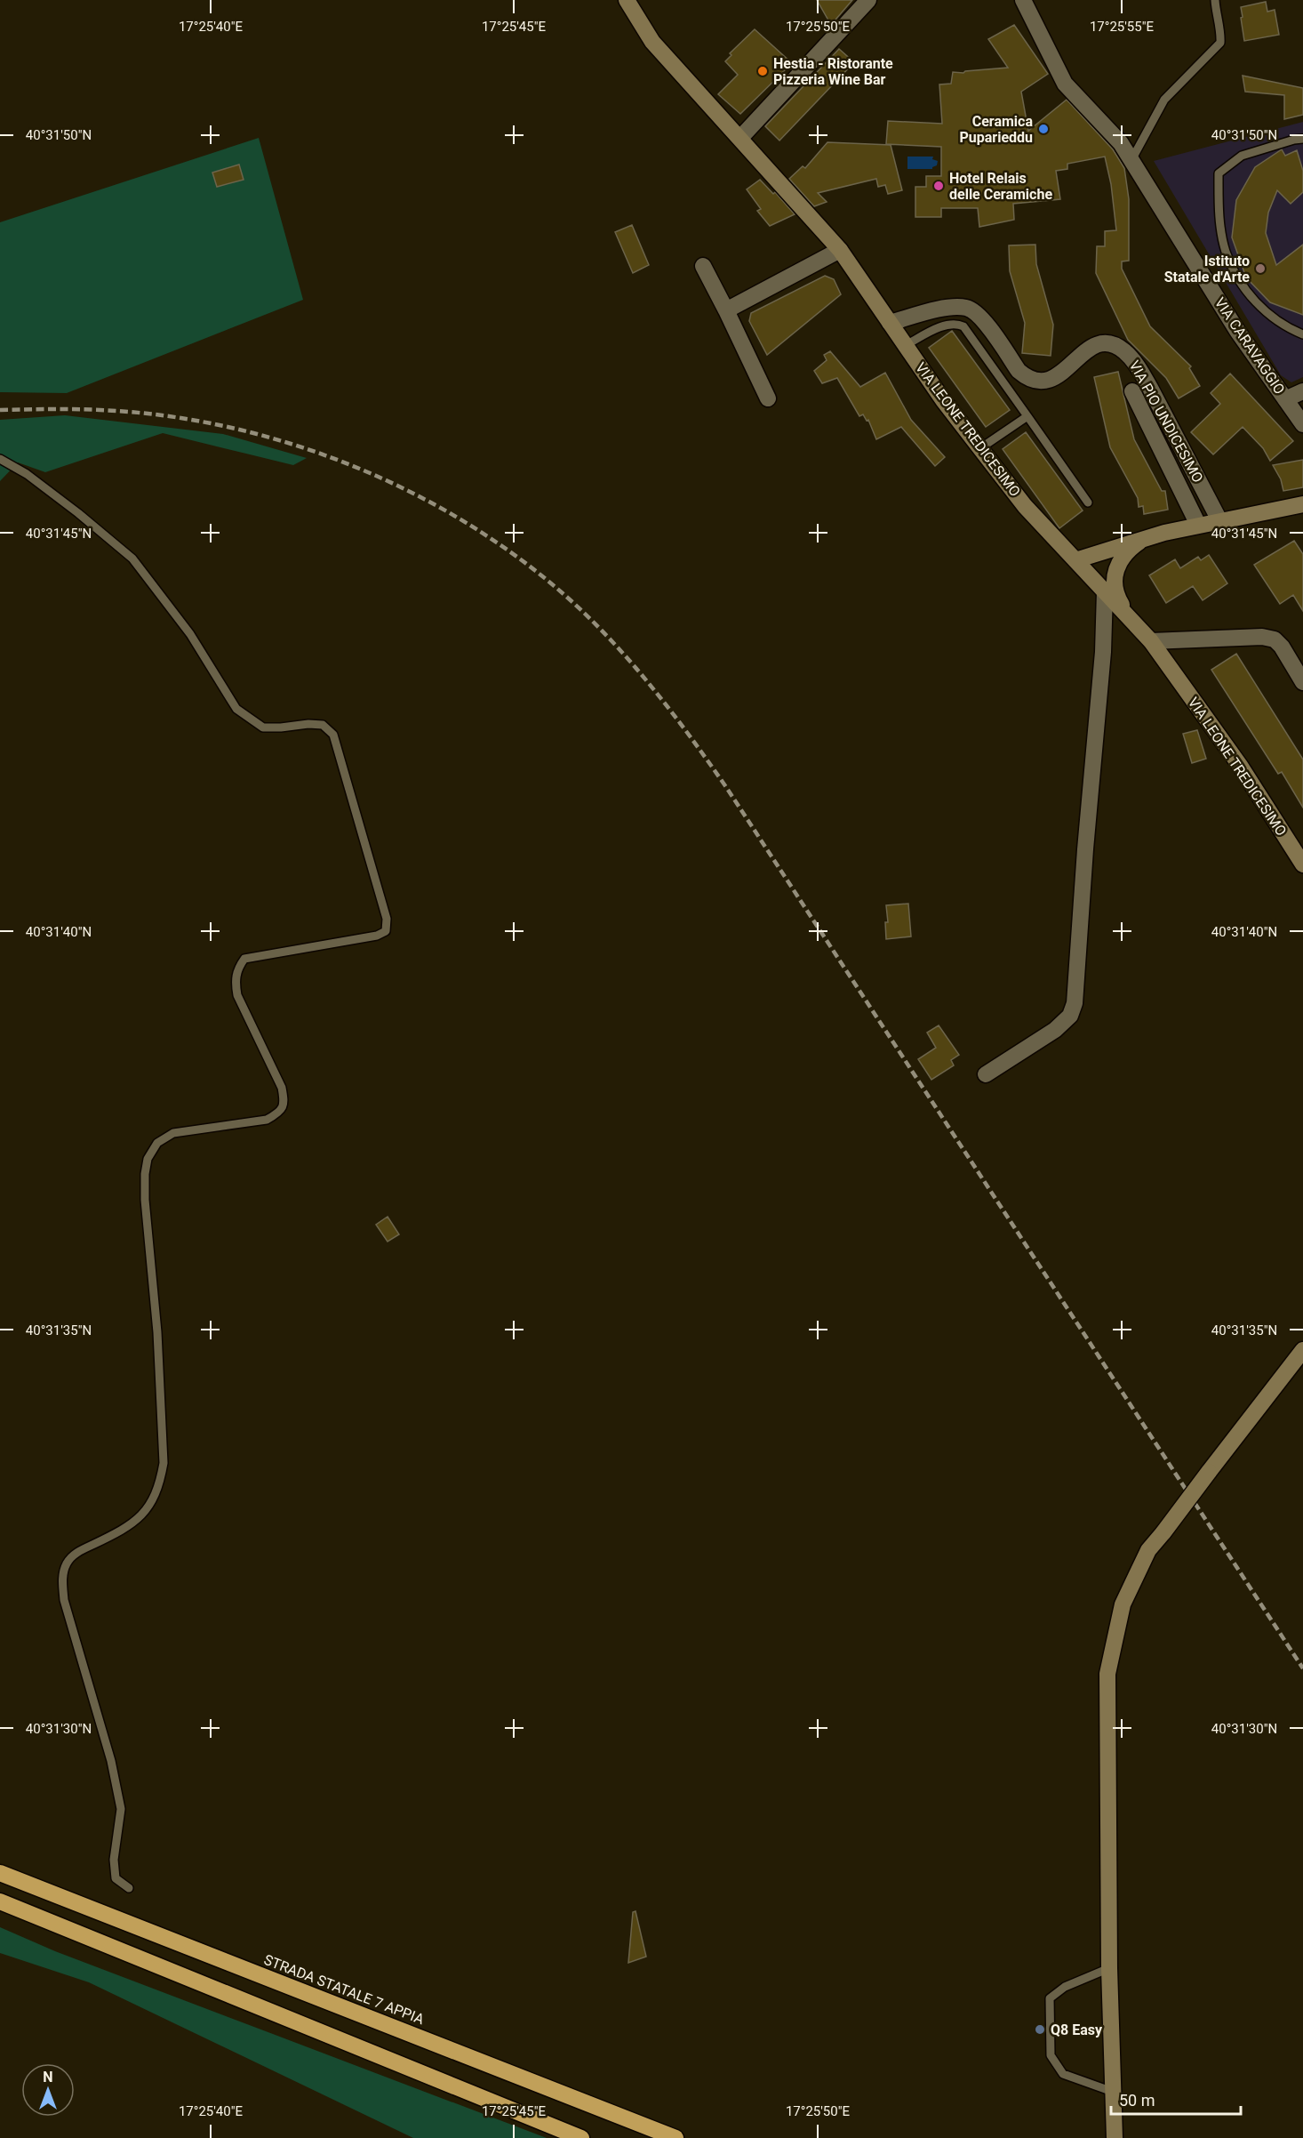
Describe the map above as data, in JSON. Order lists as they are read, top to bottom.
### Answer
{
  "streets": {
    "highway": ["STRADA STATALE 7 APPIA"],
    "street": ["VIA CARAVAGGIO", "VIA PIO UNDICESIMO", "VIA LEONE TREDICESIMO"]
  },
  "crossings": [
    ["VIA PIO UNDICESIMO", "VIA LEONE TREDICESIMO"]
  ],
  "places": [
    "Hestia - Ristorante Pizzeria Wine Bar",
    "Ceramica Puparieddu",
    "Hotel Relais delle Ceramiche",
    "Istituto Statale d'Arte",
    "Q8 Easy"
  ],
  "scale_bar": "50 m",
  "north": "top",
  "coordinates": [
    "17°25'40\"E",
    "17°25'45\"E",
    "17°25'50\"E",
    "17°25'55\"E",
    "40°31'50\"N",
    "40°31'45\"N",
    "40°31'40\"N",
    "40°31'35\"N",
    "40°31'30\"N"
  ]
}
